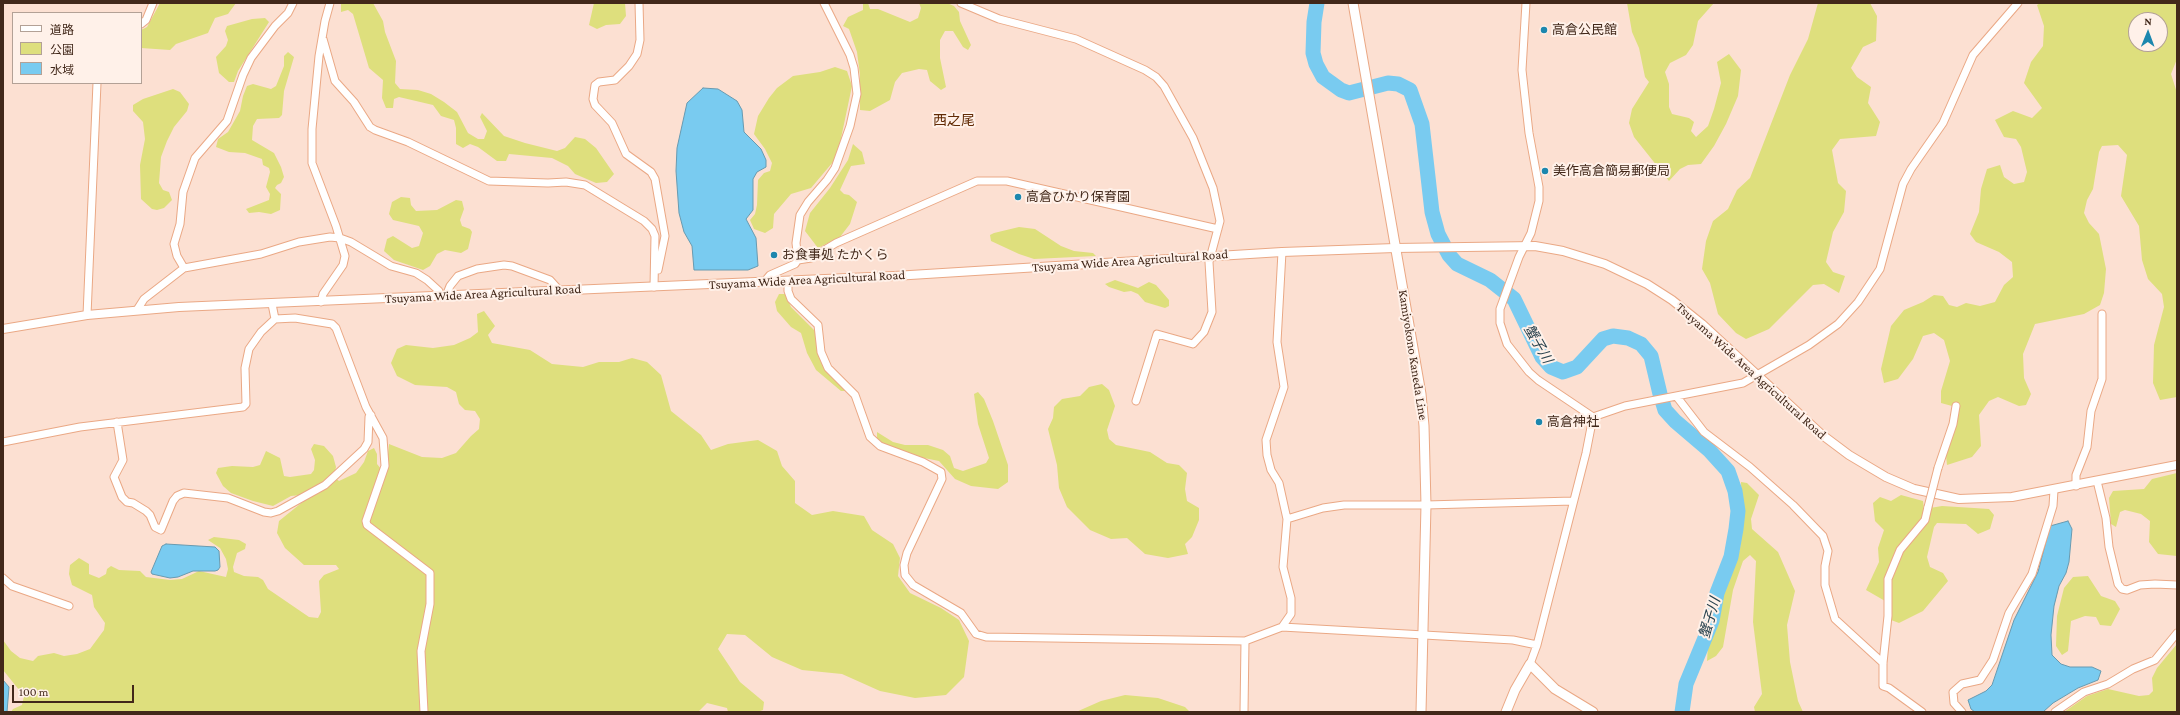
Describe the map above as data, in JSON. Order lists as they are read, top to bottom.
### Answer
{
  "streets": {
    "main road": ["Kamiyokono Kaneda Line"],
    "street": ["Tsuyama Wide Area Agricultural Road"]
  },
  "crossings": [
    ["Tsuyama Wide Area Agricultural Road", "Kamiyokono Kaneda Line"]
  ],
  "districts": ["西之尾"],
  "water": ["蟹子川"],
  "places": [
    "高倉公民館",
    "美作高倉簡易郵便局",
    "高倉ひかり保育園",
    "お食事処 たかくら",
    "高倉神社"
  ],
  "legend": ["道路", "公園", "水域"],
  "scale_bar": "100 m",
  "north": "top"
}
